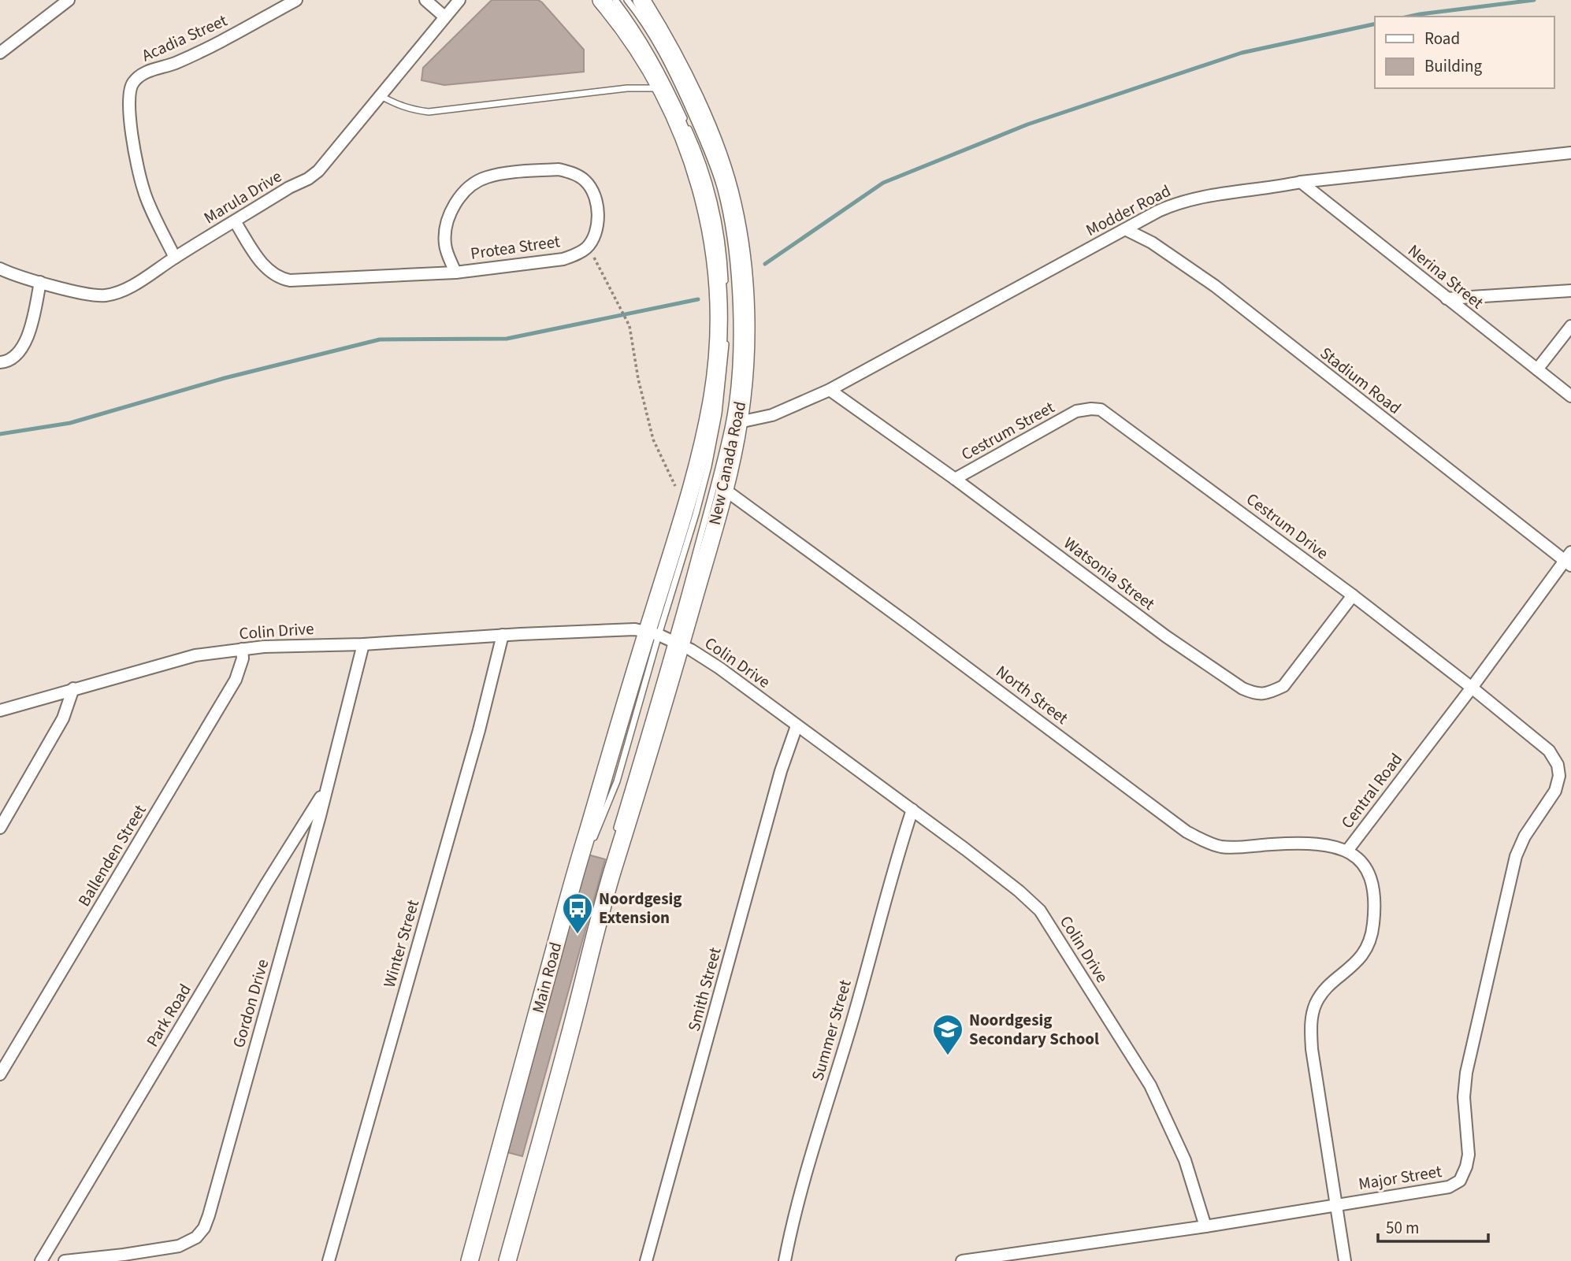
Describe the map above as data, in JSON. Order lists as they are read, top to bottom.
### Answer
{
  "streets": {
    "main road": ["New Canada Road", "Main Road"],
    "street": [
      "Acadia Street",
      "Marula Drive",
      "Modder Road",
      "Protea Street",
      "Nerina Street",
      "Stadium Road",
      "Cestrum Street",
      "Cestrum Drive",
      "Watsonia Street",
      "Colin Drive",
      "North Street",
      "Central Road",
      "Ballenden Street",
      "Winter Street",
      "Smith Street",
      "Gordon Drive",
      "Park Road",
      "Summer Street",
      "Major Street"
    ]
  },
  "crossings": [
    ["Acadia Street", "Marula Drive"],
    ["Marula Drive", "Protea Street"],
    ["Modder Road", "Nerina Street"],
    ["Modder Road", "Stadium Road"],
    ["Modder Road", "New Canada Road"],
    ["Modder Road", "Watsonia Street"],
    ["Stadium Road", "Central Road"],
    ["Cestrum Street", "Cestrum Drive"],
    ["Cestrum Street", "Watsonia Street"],
    ["New Canada Road", "Colin Drive"],
    ["New Canada Road", "North Street"],
    ["New Canada Road", "Main Road"],
    ["Cestrum Drive", "Watsonia Street"],
    ["Cestrum Drive", "Central Road"],
    ["Cestrum Drive", "Major Street"],
    ["Colin Drive", "Ballenden Street"],
    ["Colin Drive", "Winter Street"],
    ["Colin Drive", "Main Road"],
    ["Colin Drive", "Smith Street"],
    ["Colin Drive", "Gordon Drive"],
    ["Colin Drive", "Summer Street"],
    ["Colin Drive", "Major Street"],
    ["North Street", "Central Road"],
    ["Central Road", "Major Street"],
    ["Gordon Drive", "Park Road"]
  ],
  "places": {
    "bus stop": ["Noordgesig Extension"],
    "school or university": ["Noordgesig Secondary School"]
  },
  "legend": ["Road", "Building"],
  "scale_bar": "50 m"
}
